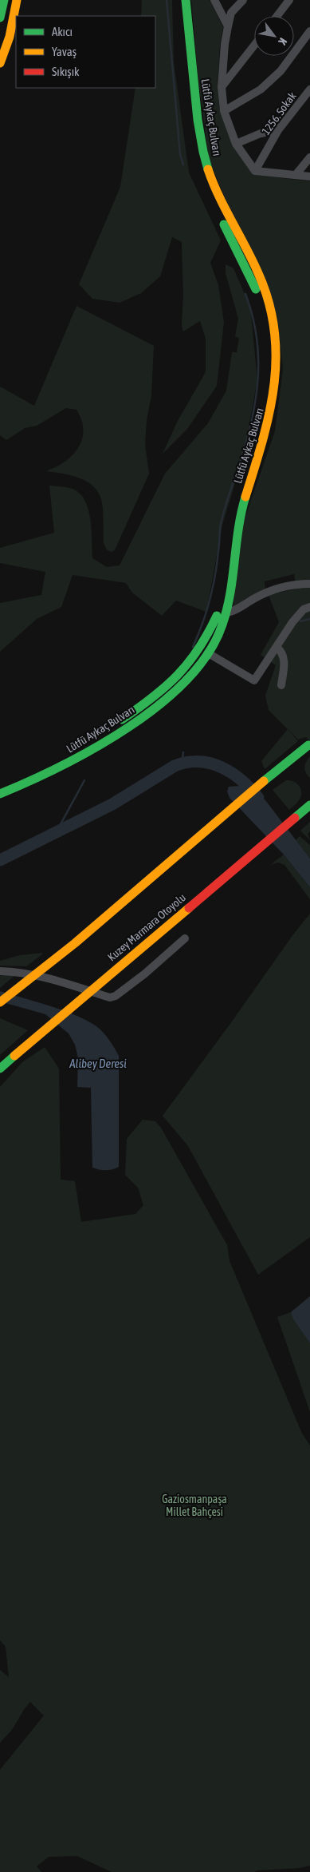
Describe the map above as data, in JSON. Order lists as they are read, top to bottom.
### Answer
{
  "streets": {
    "main road": ["Lütfü Aykaç Bulvarı", "Kuzey Marmara Otoyolu"],
    "street": ["1256. Sokak"]
  },
  "water": ["Alibey Deresi"],
  "parks": ["Gaziosmanpaşa Millet Bahçesi"],
  "legend": ["Akıcı", "Yavaş", "Sıkışık"],
  "north": "bottom right"
}
